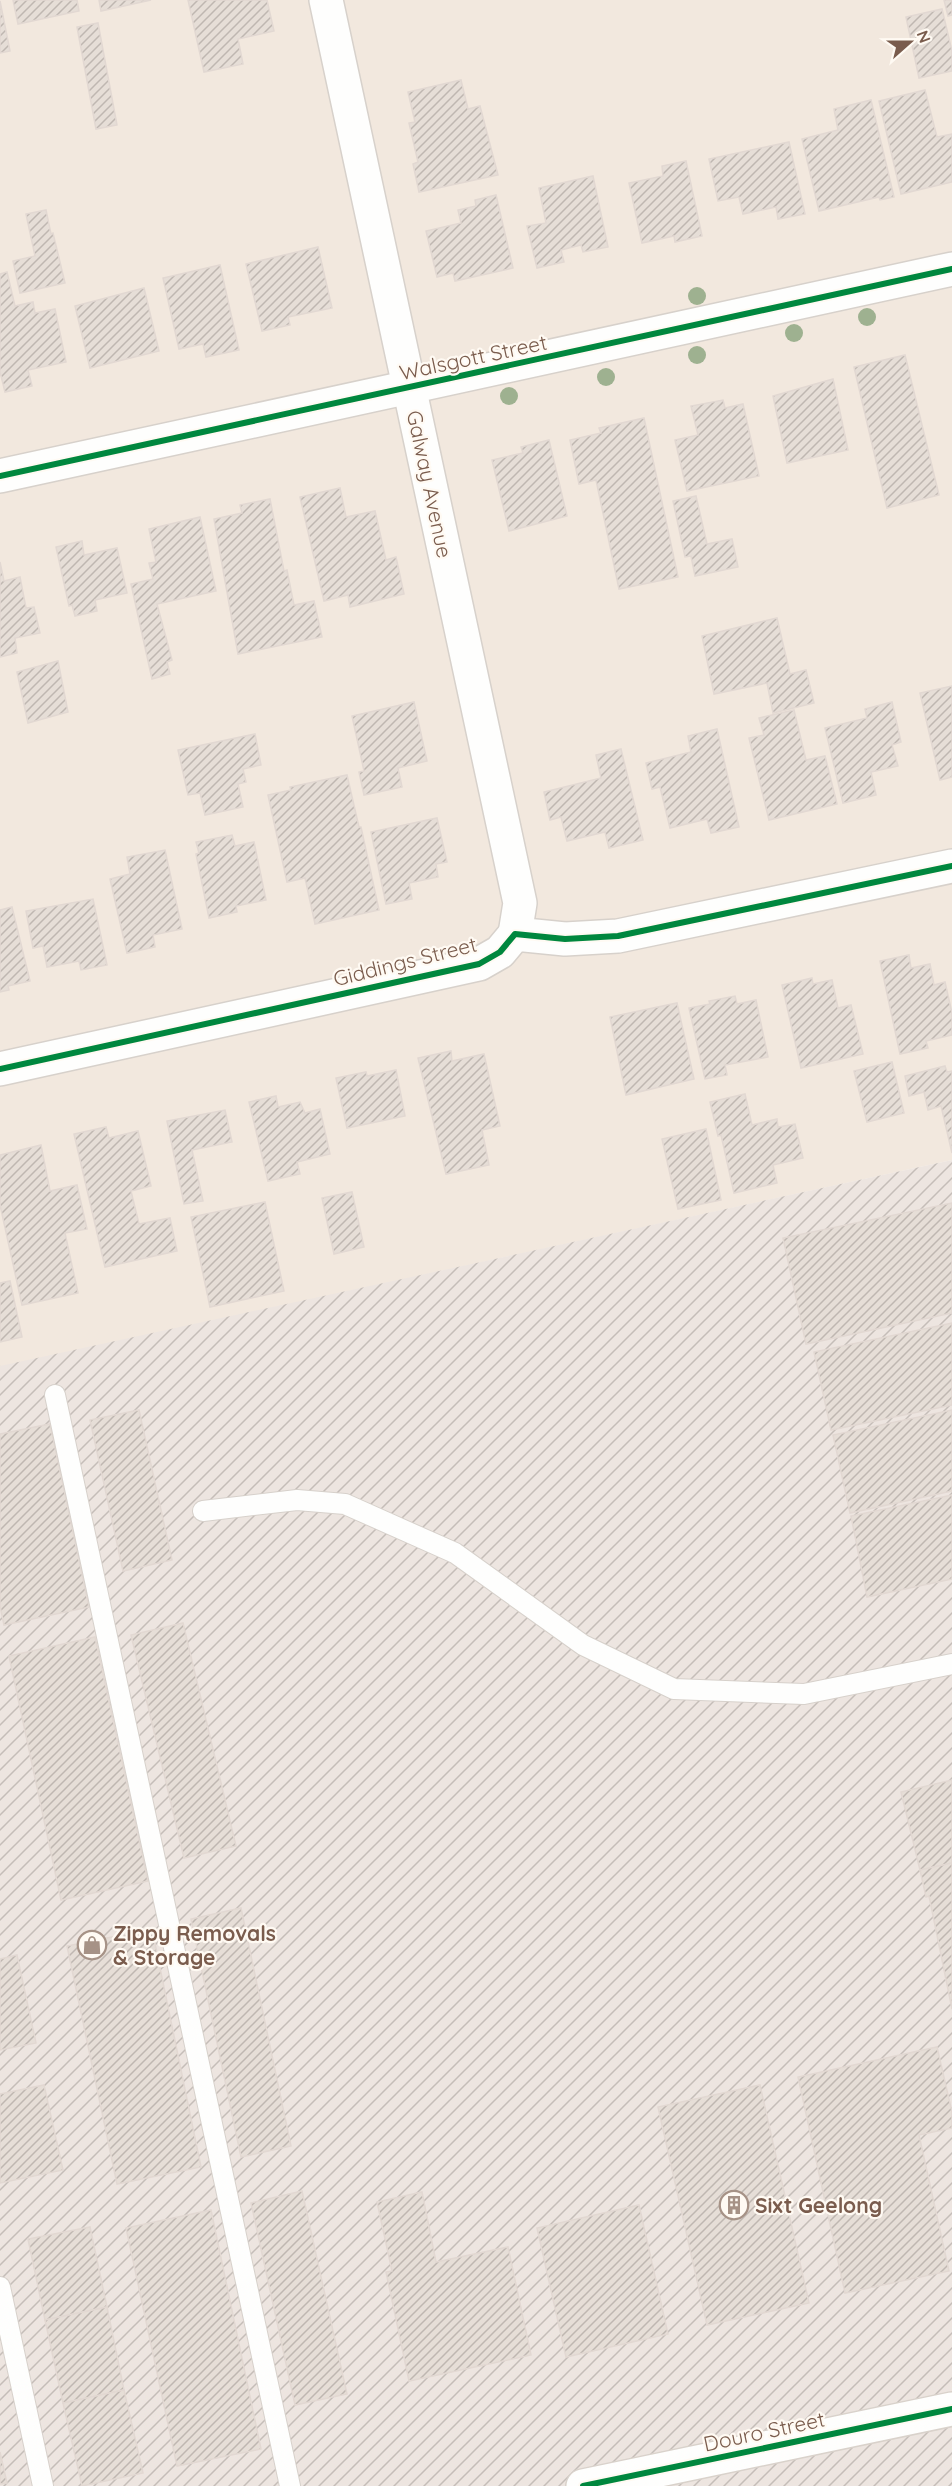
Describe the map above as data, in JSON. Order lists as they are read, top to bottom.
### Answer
{
  "streets": {
    "street": [
      "Walsgott Street",
      "Galway Avenue",
      "Giddings Street",
      "Douro Street"
    ]
  },
  "crossings": [
    ["Walsgott Street", "Galway Avenue"],
    ["Galway Avenue", "Giddings Street"]
  ],
  "places": {
    "shop": ["Zippy Removals & Storage"],
    "building": ["Sixt Geelong"]
  },
  "north": "right"
}
